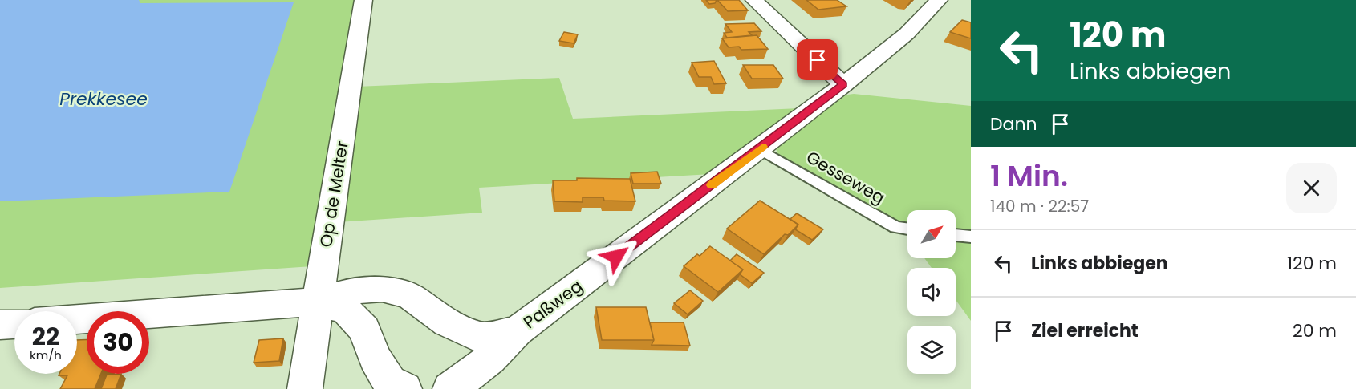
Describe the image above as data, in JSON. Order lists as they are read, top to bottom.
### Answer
{
  "streets": {
    "street": ["Op de Melter", "Paßweg"],
    "lane": ["Gesseweg"]
  },
  "crossings": [
    ["Gesseweg", "Paßweg"]
  ],
  "water": ["Prekkesee"],
  "north": "top right",
  "page": {
    "turn": ["120 m", "Links abbiegen"],
    "then": "Dann",
    "heading": ["1 Min.", "140 m · 22:57"],
    "list": [
      {
        "name": "Links abbiegen",
        "value": "120 m"
      },
      {
        "name": "Ziel erreicht",
        "value": "20 m"
      }
    ],
    "speed": "22 km/h",
    "limit": "30"
  }
}
